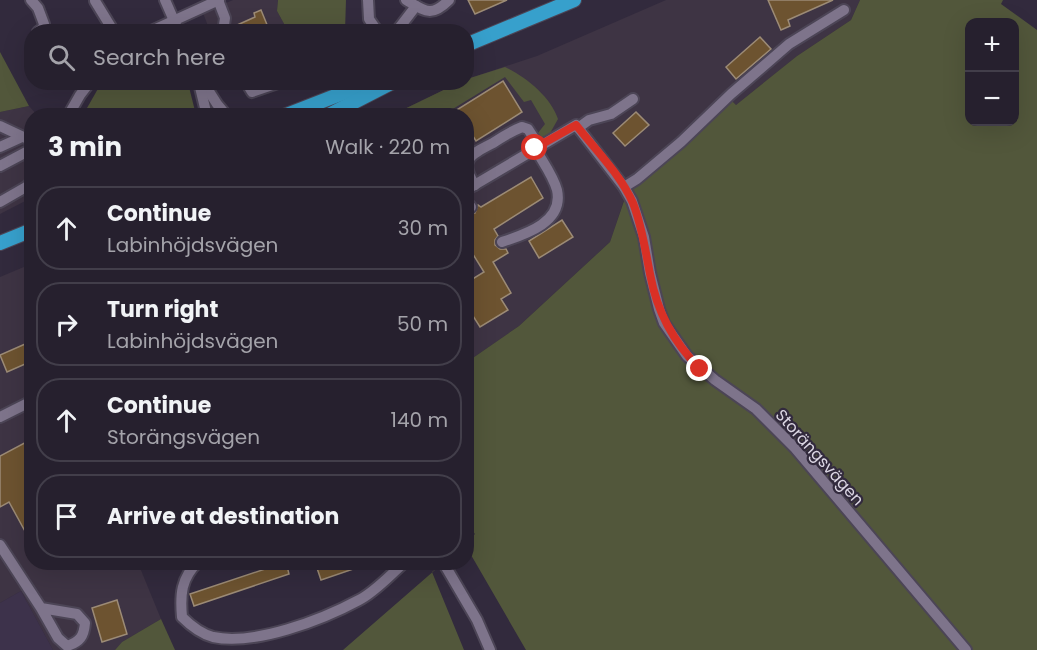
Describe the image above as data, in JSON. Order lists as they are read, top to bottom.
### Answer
{
  "streets": {
    "street": ["Storängsvägen"]
  },
  "page": {
    "map_buttons": ["+", "−"],
    "search": "Search here",
    "heading": ["3 min", "Walk · 220 m"],
    "list": [
      ["Continue", "Labinhöjdsvägen", "30 m"],
      ["Turn right", "Labinhöjdsvägen", "50 m"],
      ["Continue", "Storängsvägen", "140 m"],
      "Arrive at destination"
    ]
  }
}
